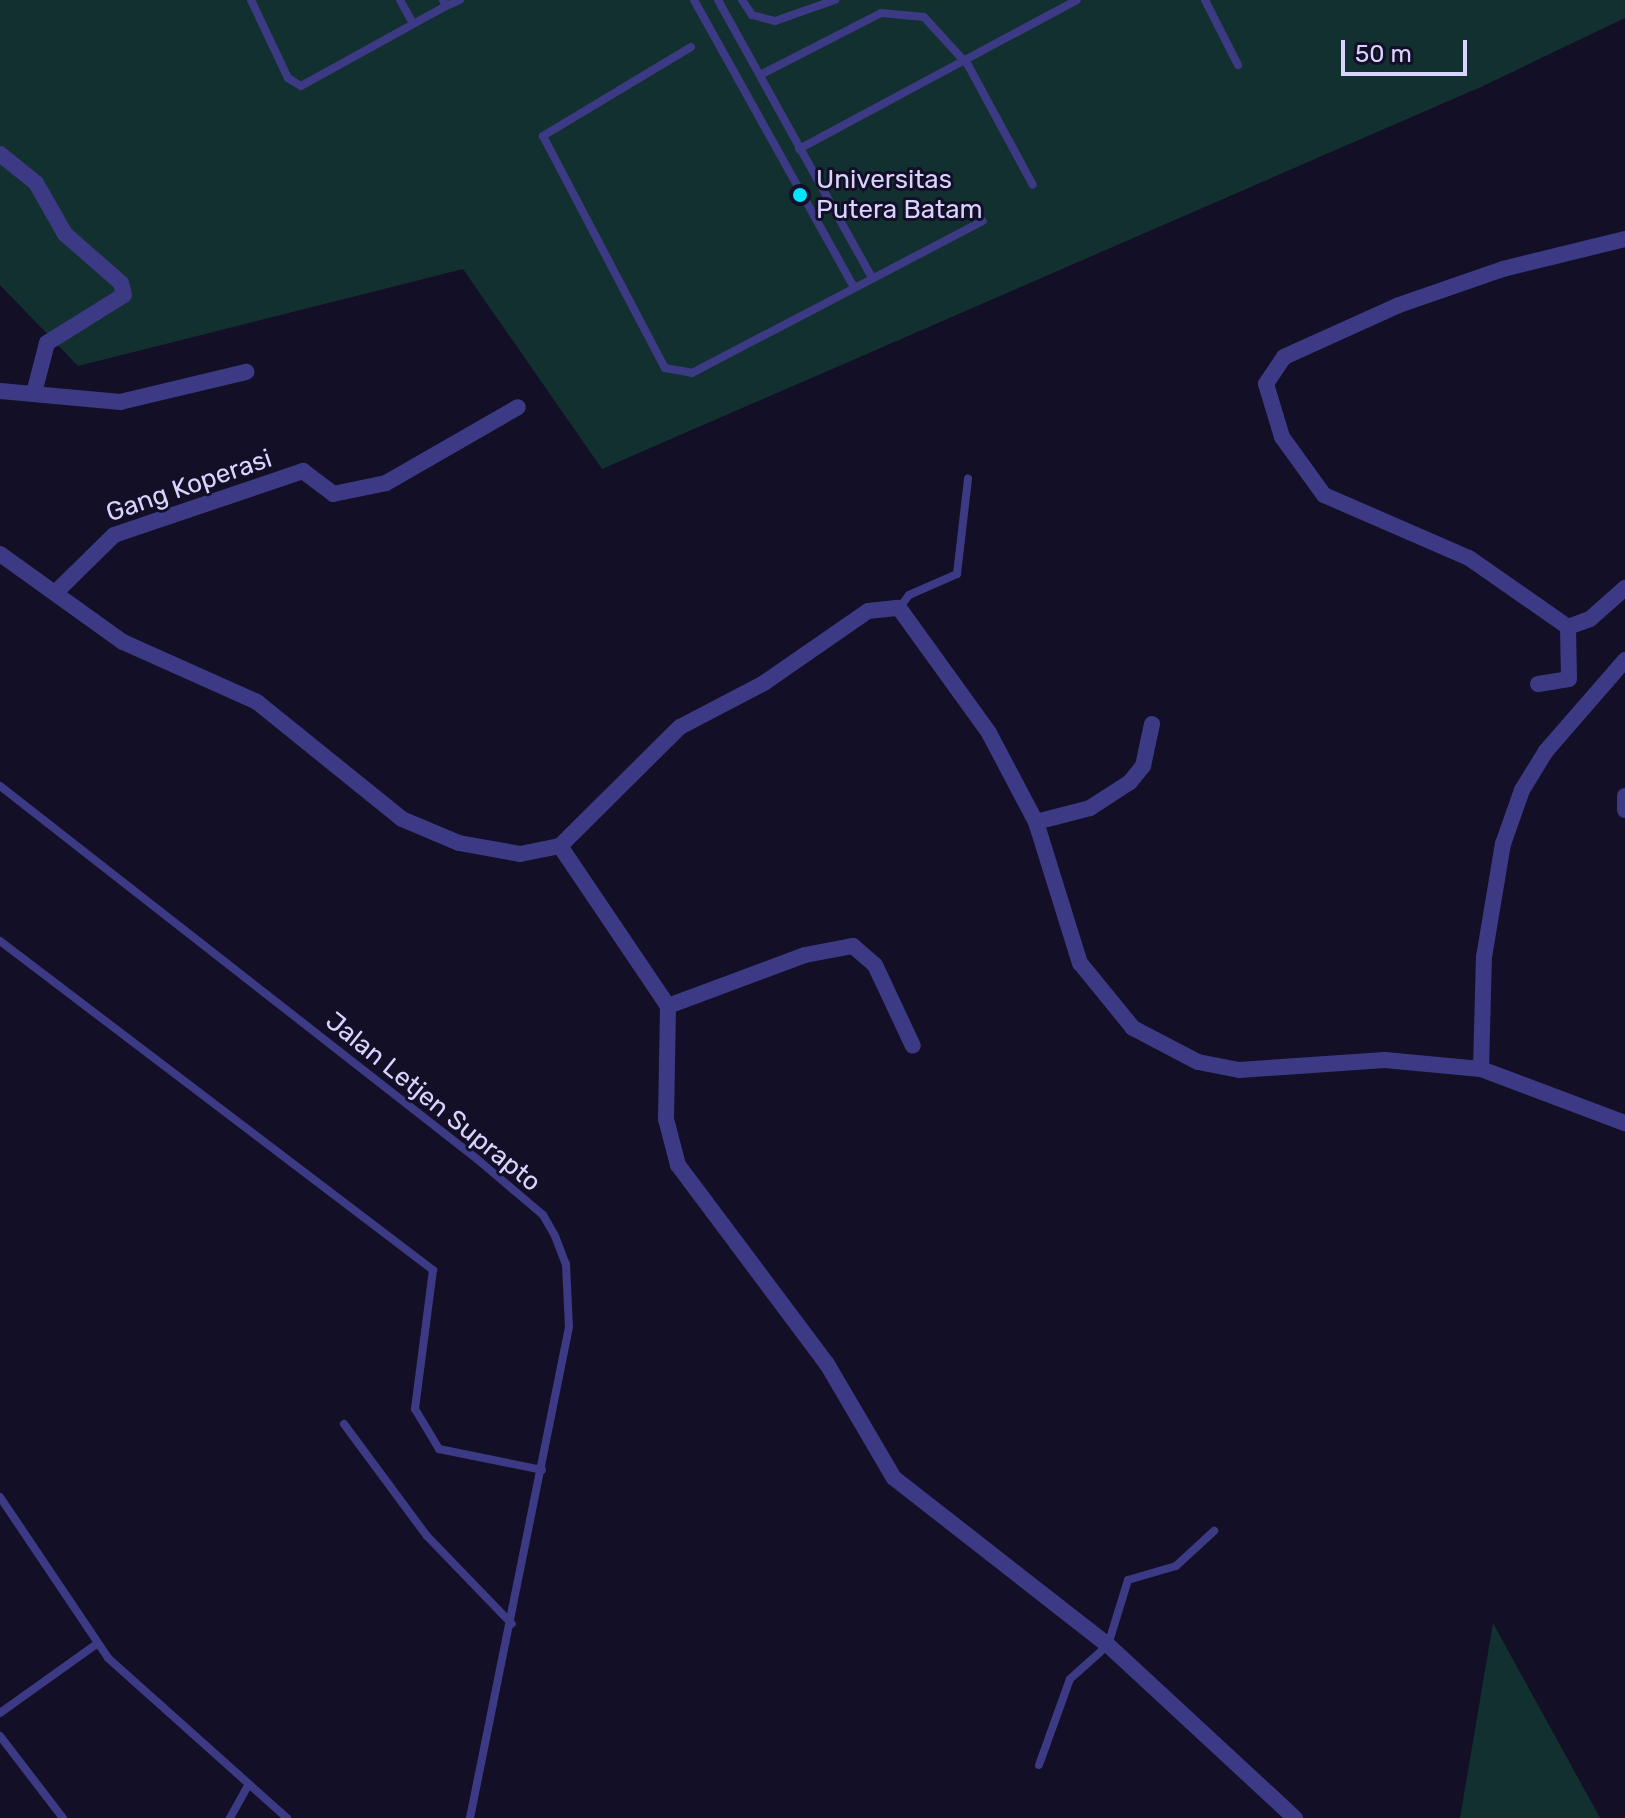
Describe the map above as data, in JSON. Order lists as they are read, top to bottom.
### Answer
{
  "streets": {
    "street": ["Gang Koperasi"],
    "lane": ["Jalan Letjen Suprapto"]
  },
  "places": ["Universitas Putera Batam"],
  "scale_bar": "50 m"
}
